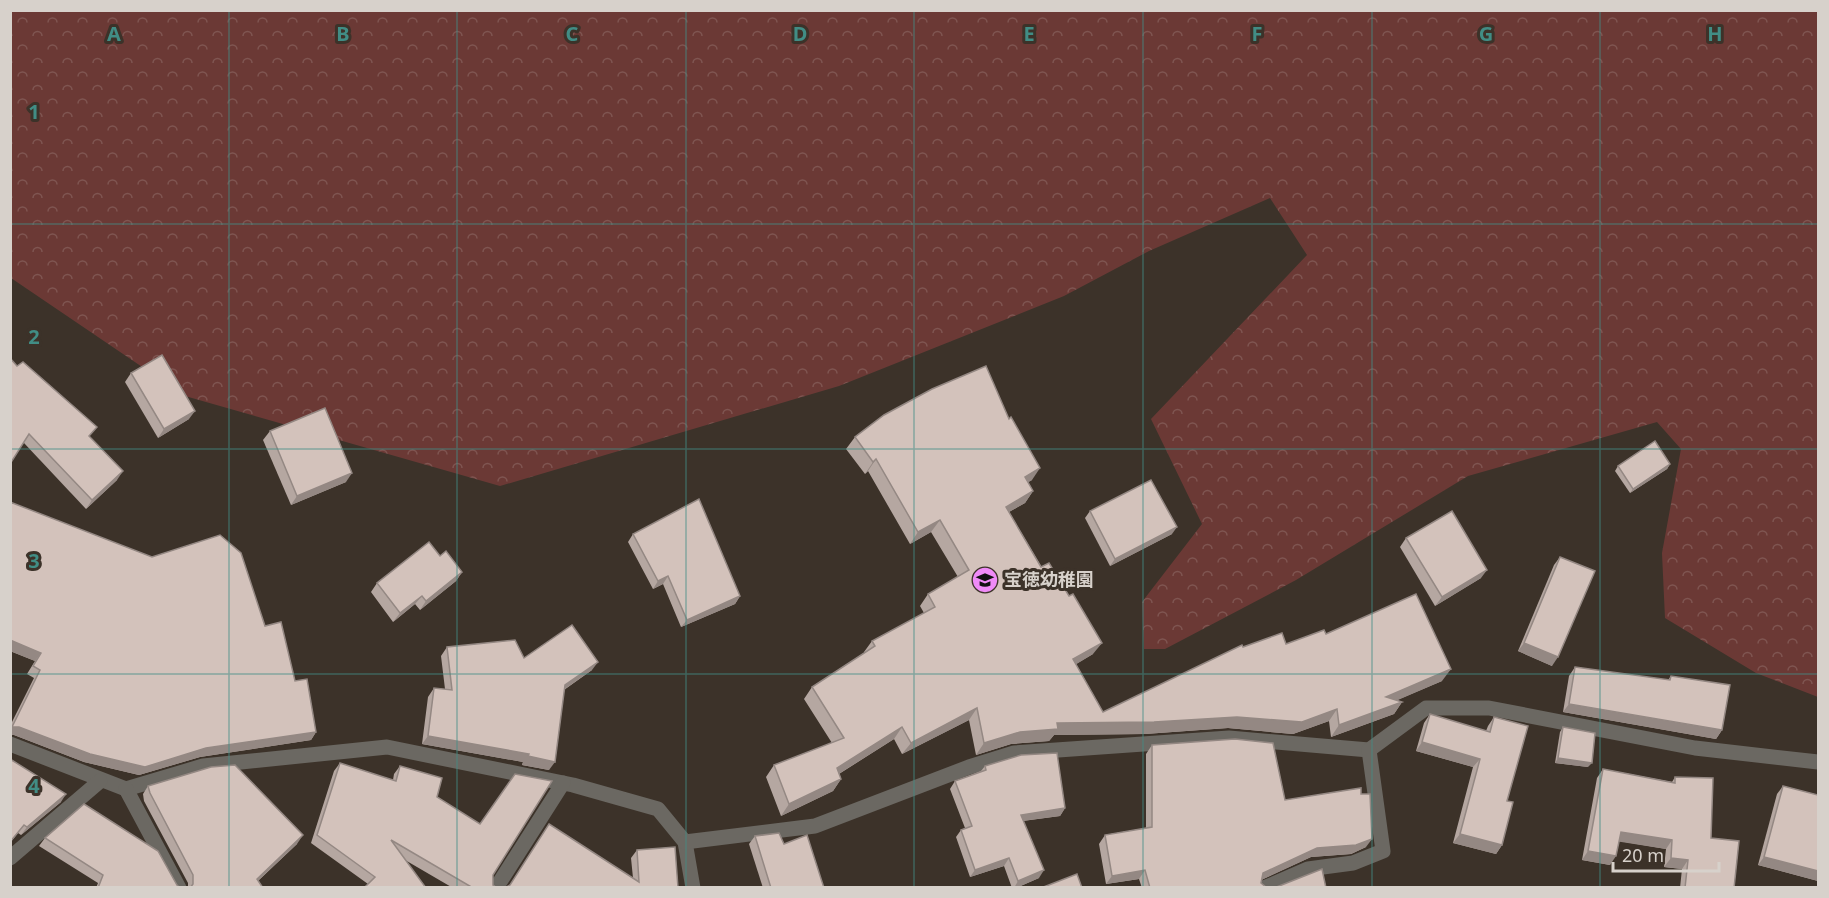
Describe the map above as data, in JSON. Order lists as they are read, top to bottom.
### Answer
{
  "places": {
    "school or university": ["宝徳幼稚園"]
  },
  "scale_bar": "20 m",
  "grid": {
    "columns": [
      "A",
      "B",
      "C",
      "D",
      "E",
      "F",
      "G",
      "H"
    ],
    "rows": [
      "1",
      "2",
      "3",
      "4"
    ]
  }
}
